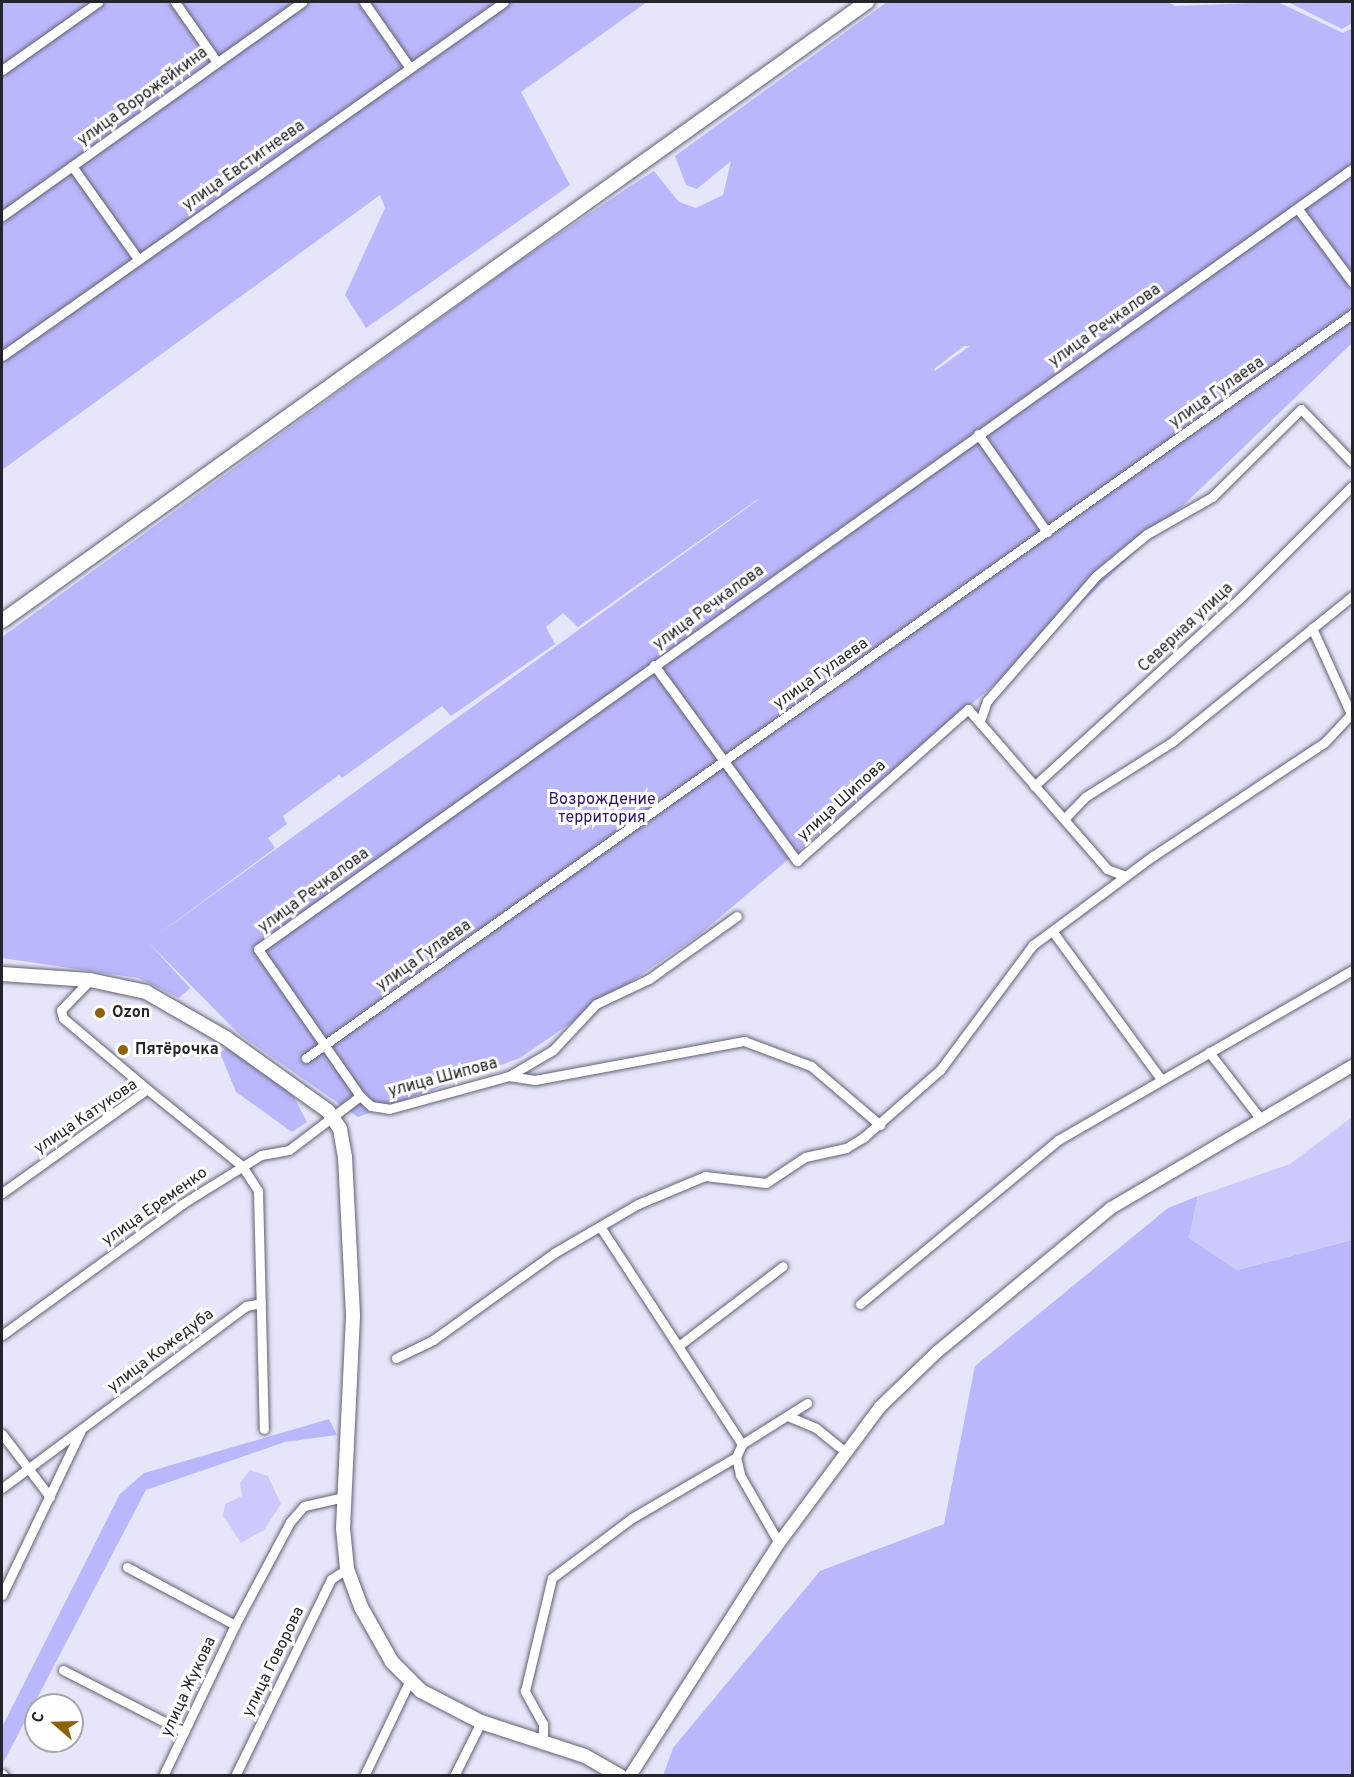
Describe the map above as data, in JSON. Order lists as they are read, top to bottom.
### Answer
{
  "streets": {
    "street": [
      "улица Ворожейкина",
      "улица Евстигнеева",
      "улица Речкалова",
      "улица Гулаева",
      "Северная улица",
      "улица Шипова",
      "улица Катукова",
      "улица Еременко",
      "улица Кожедуба",
      "улица Говорова",
      "улица Жукова"
    ]
  },
  "crossings": [
    ["улица Речкалова", "улица Гулаева"],
    ["улица Речкалова", "улица Шипова"],
    ["улица Гулаева", "улица Шипова"],
    ["улица Катукова", "улица Еременко"]
  ],
  "parks": ["Возрождение территория"],
  "places": ["Ozon", "Пятёрочка"],
  "north": "left"
}
